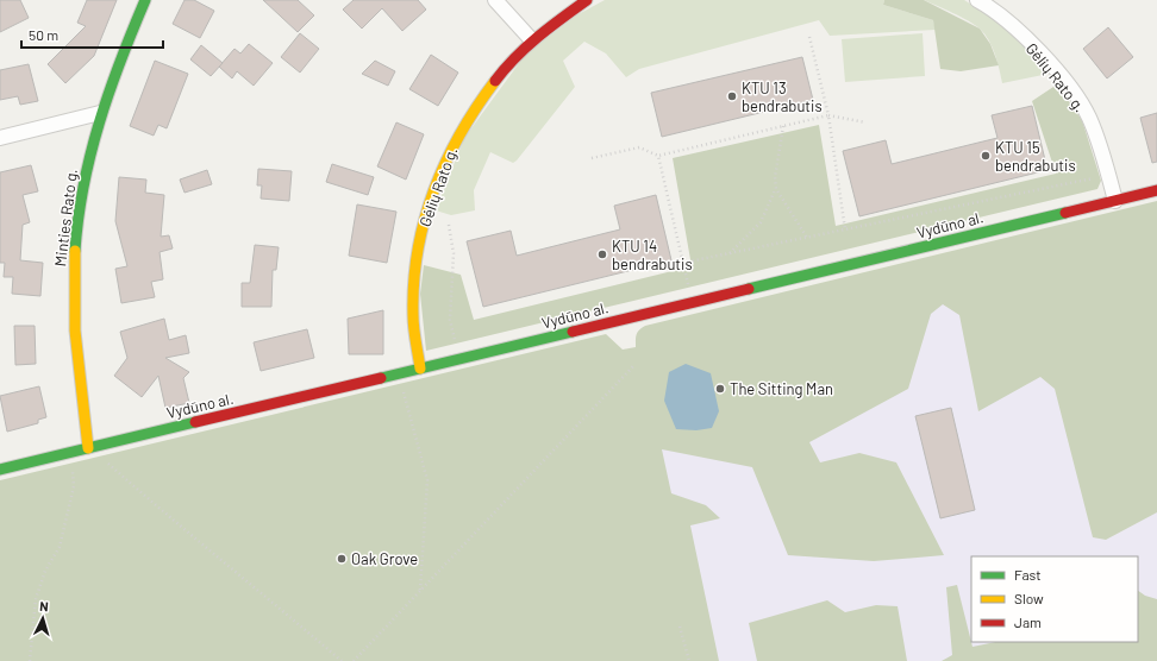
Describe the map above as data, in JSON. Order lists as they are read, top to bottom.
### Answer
{
  "streets": {
    "street": ["Gėlių Rato g.", "Minties Rato g.", "Vydūno al."]
  },
  "crossings": [
    ["Gėlių Rato g.", "Vydūno al."],
    ["Minties Rato g.", "Vydūno al."]
  ],
  "places": [
    "KTU 13 bendrabutis",
    "KTU 15 bendrabutis",
    "KTU 14 bendrabutis",
    "The Sitting Man",
    "Oak Grove"
  ],
  "legend": ["Fast", "Slow", "Jam"],
  "scale_bar": "50 m",
  "north": "top"
}
